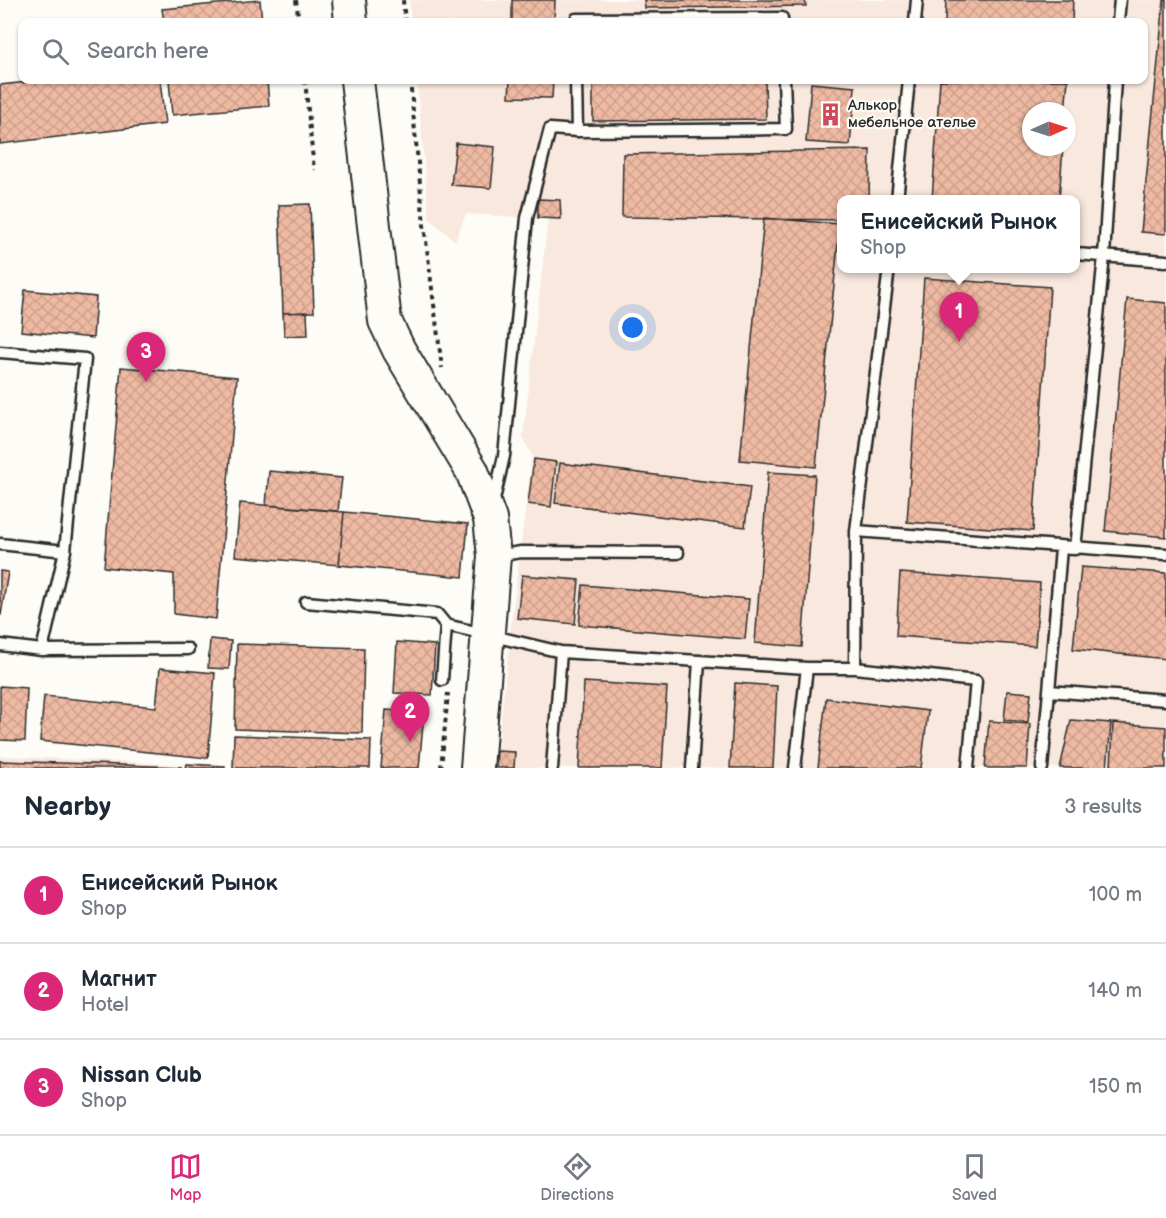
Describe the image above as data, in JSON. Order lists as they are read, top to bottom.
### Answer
{
  "places": {
    "building": ["Алькор мебельное ателье"]
  },
  "north": "right",
  "page": {
    "search": "Search here",
    "popup": ["Енисейский Рынок", "Shop"],
    "pins": ["1", "3", "2"],
    "heading": ["Nearby", "3 results"],
    "list": [
      {
        "mark": "1",
        "name": "Енисейский Рынок",
        "note": "Shop",
        "value": "100 m"
      },
      {
        "mark": "2",
        "name": "Магнит",
        "note": "Hotel",
        "value": "140 m"
      },
      {
        "mark": "3",
        "name": "Nissan Club",
        "note": "Shop",
        "value": "150 m"
      }
    ],
    "nav": ["Map", "Directions", "Saved"]
  }
}
